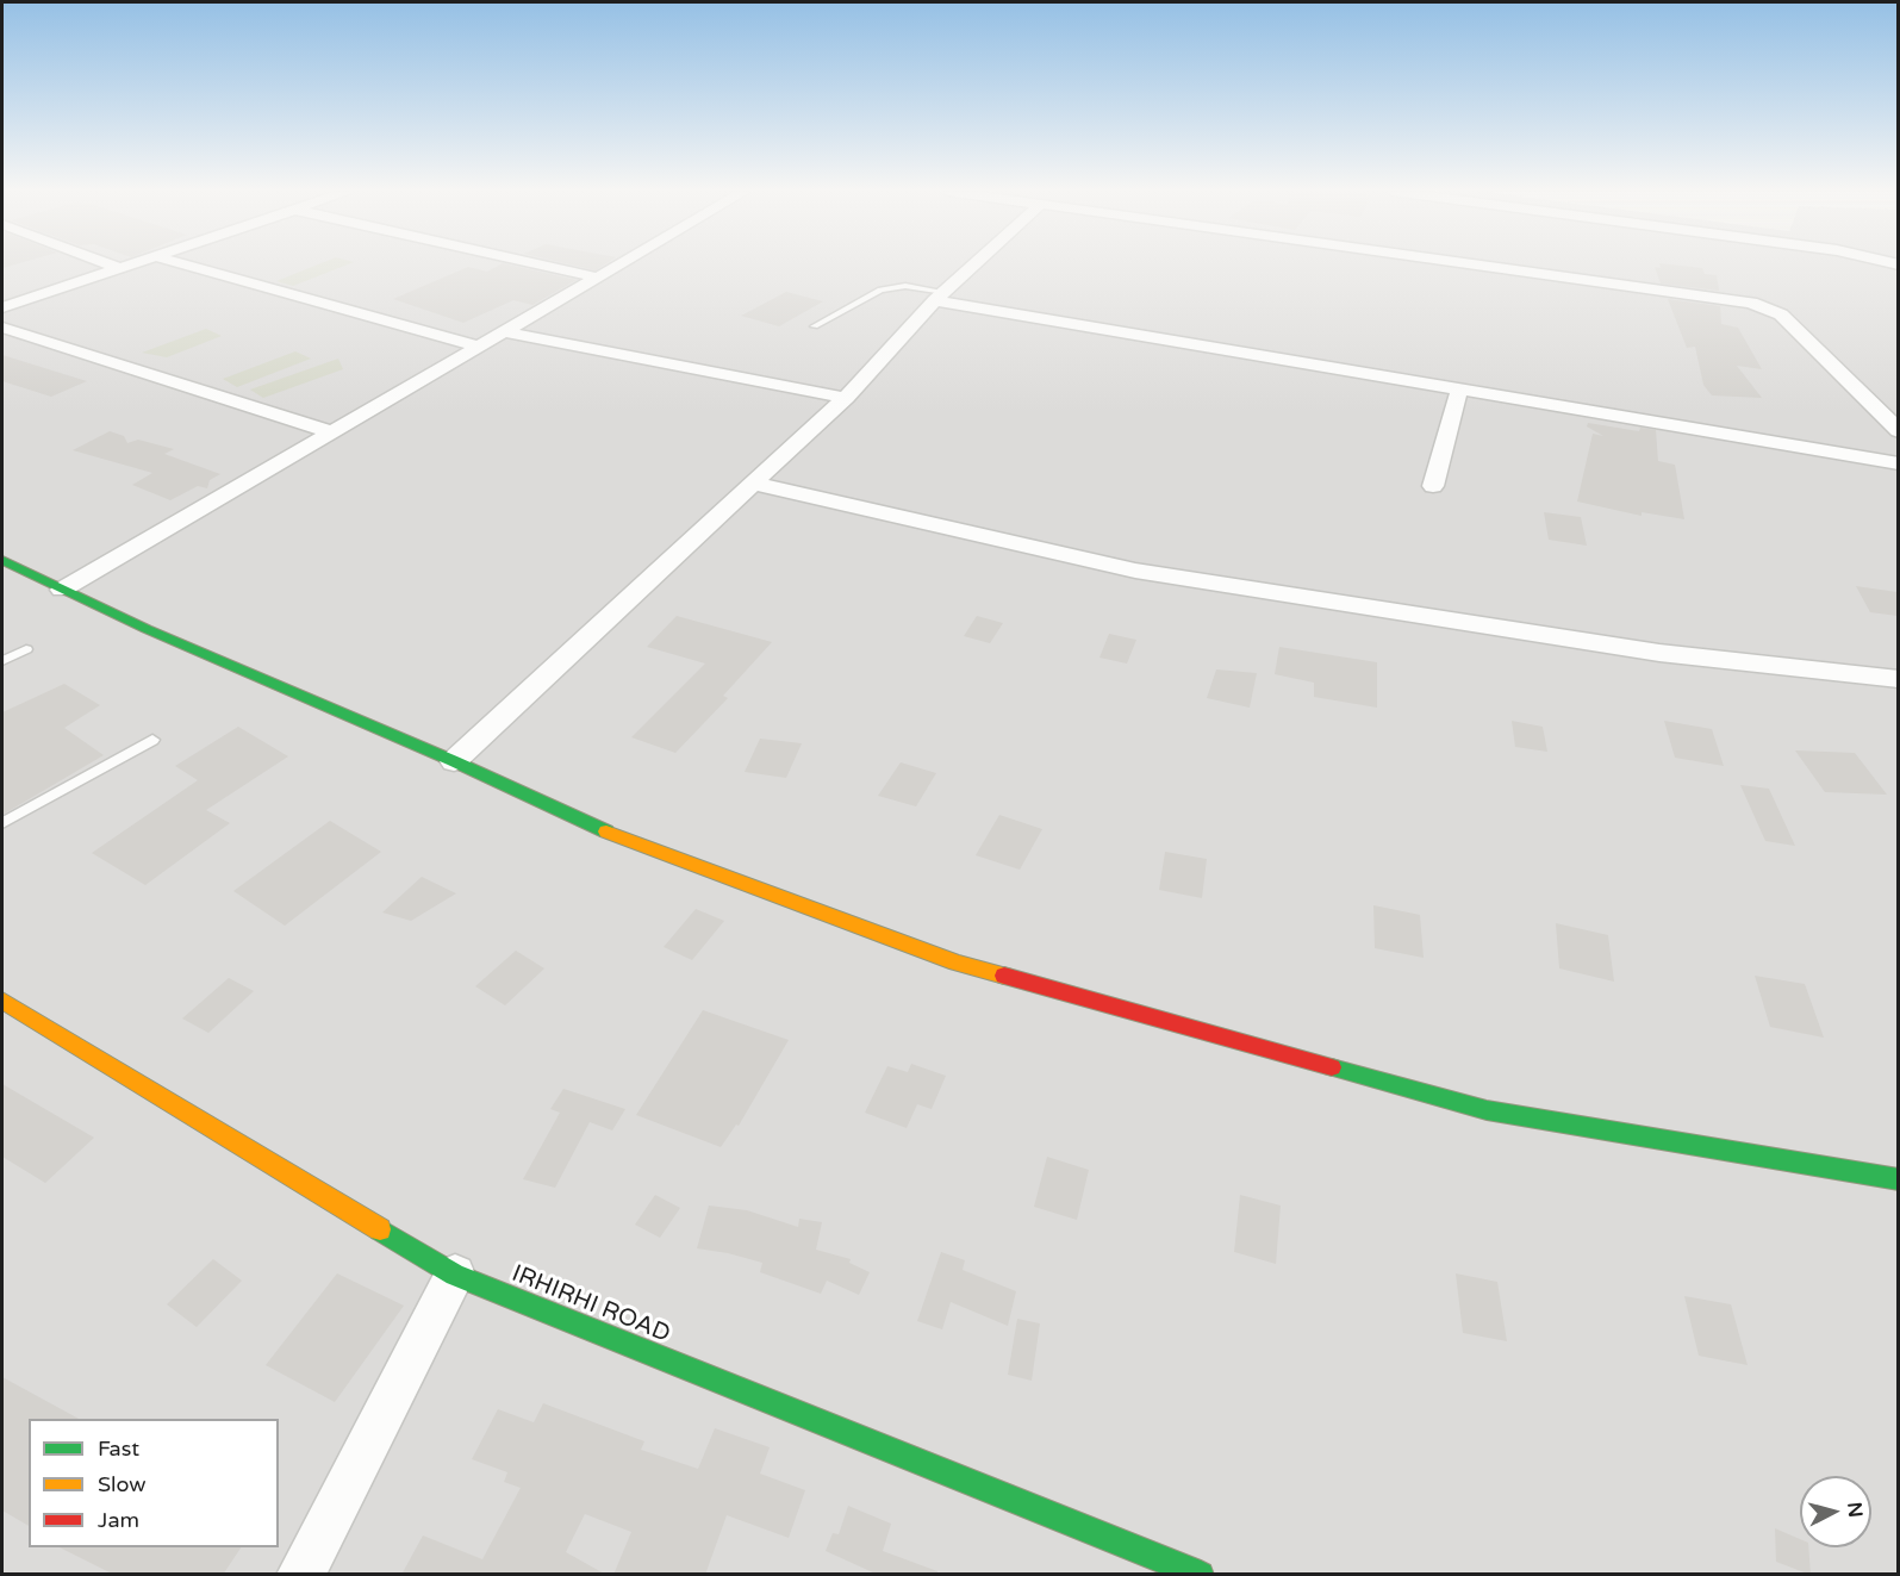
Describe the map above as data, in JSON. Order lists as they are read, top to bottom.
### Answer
{
  "streets": {
    "street": ["IRHIRHI ROAD"]
  },
  "legend": ["Fast", "Slow", "Jam"],
  "north": "right"
}
